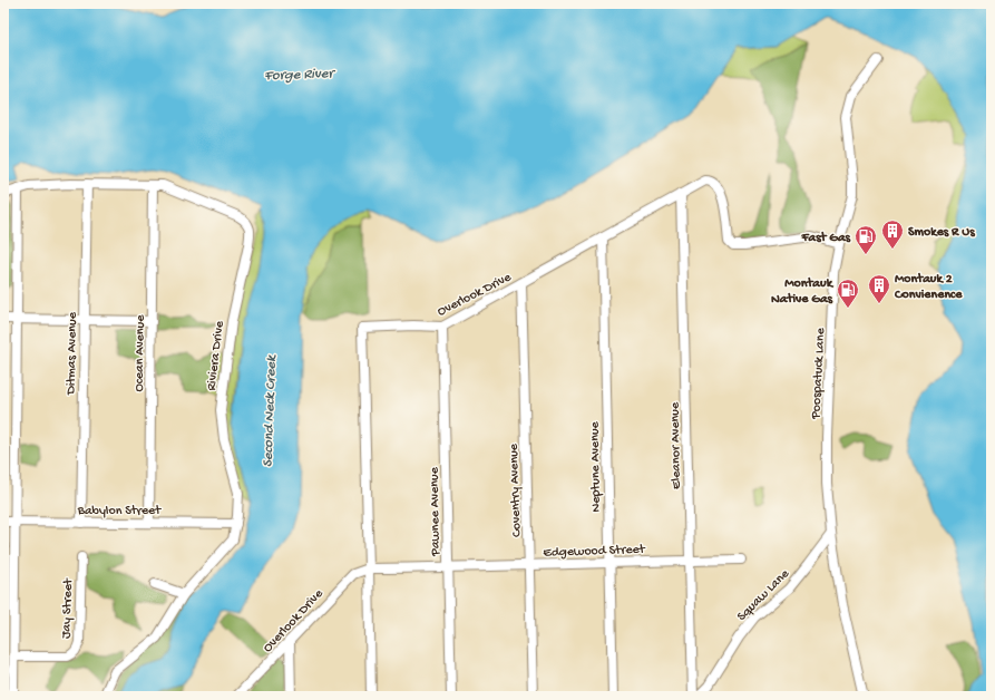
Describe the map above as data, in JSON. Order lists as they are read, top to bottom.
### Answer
{
  "streets": {
    "street": [
      "Overlook Drive",
      "Ditmas Avenue",
      "Ocean Avenue",
      "Riviera Drive",
      "Poospatuck Lane",
      "Eleanor Avenue",
      "Neptune Avenue",
      "Coventry Avenue",
      "Babylon Street",
      "Pawnee Avenue",
      "Edgewood Street",
      "Squaw Lane",
      "Jay Street"
    ]
  },
  "crossings": [
    ["Overlook Drive", "Poospatuck Lane"],
    ["Overlook Drive", "Eleanor Avenue"],
    ["Overlook Drive", "Neptune Avenue"],
    ["Overlook Drive", "Coventry Avenue"],
    ["Overlook Drive", "Pawnee Avenue"],
    ["Overlook Drive", "Edgewood Street"],
    ["Ditmas Avenue", "Riviera Drive"],
    ["Ditmas Avenue", "Babylon Street"],
    ["Ocean Avenue", "Riviera Drive"],
    ["Ocean Avenue", "Babylon Street"],
    ["Riviera Drive", "Babylon Street"],
    ["Poospatuck Lane", "Squaw Lane"],
    ["Eleanor Avenue", "Edgewood Street"],
    ["Neptune Avenue", "Edgewood Street"],
    ["Coventry Avenue", "Edgewood Street"],
    ["Pawnee Avenue", "Edgewood Street"]
  ],
  "water": ["Forge River", "Second Neck Creek"],
  "places": {
    "building": ["Smokes R Us", "Montauk 2 Convienence"],
    "fuel station": ["Fast Gas", "Montauk Native Gas"]
  }
}
